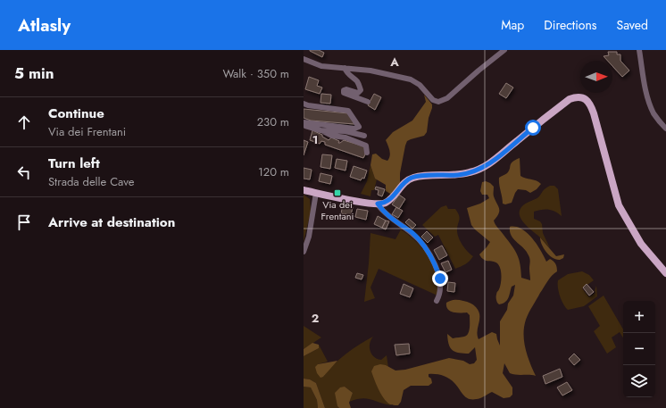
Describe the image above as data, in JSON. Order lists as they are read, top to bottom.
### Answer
{
  "places": {
    "transit": ["Via dei Frentani"]
  },
  "north": "right",
  "page": {
    "header": "Atlasly",
    "nav": ["Map", "Directions", "Saved"],
    "heading": ["5 min", "Walk · 350 m"],
    "list": [
      ["Continue", "Via dei Frentani", "230 m"],
      ["Turn left", "Strada delle Cave", "120 m"],
      "Arrive at destination"
    ],
    "map_buttons": ["+", "−"]
  },
  "grid": {
    "columns": ["A"],
    "rows": ["1", "2"]
  }
}
